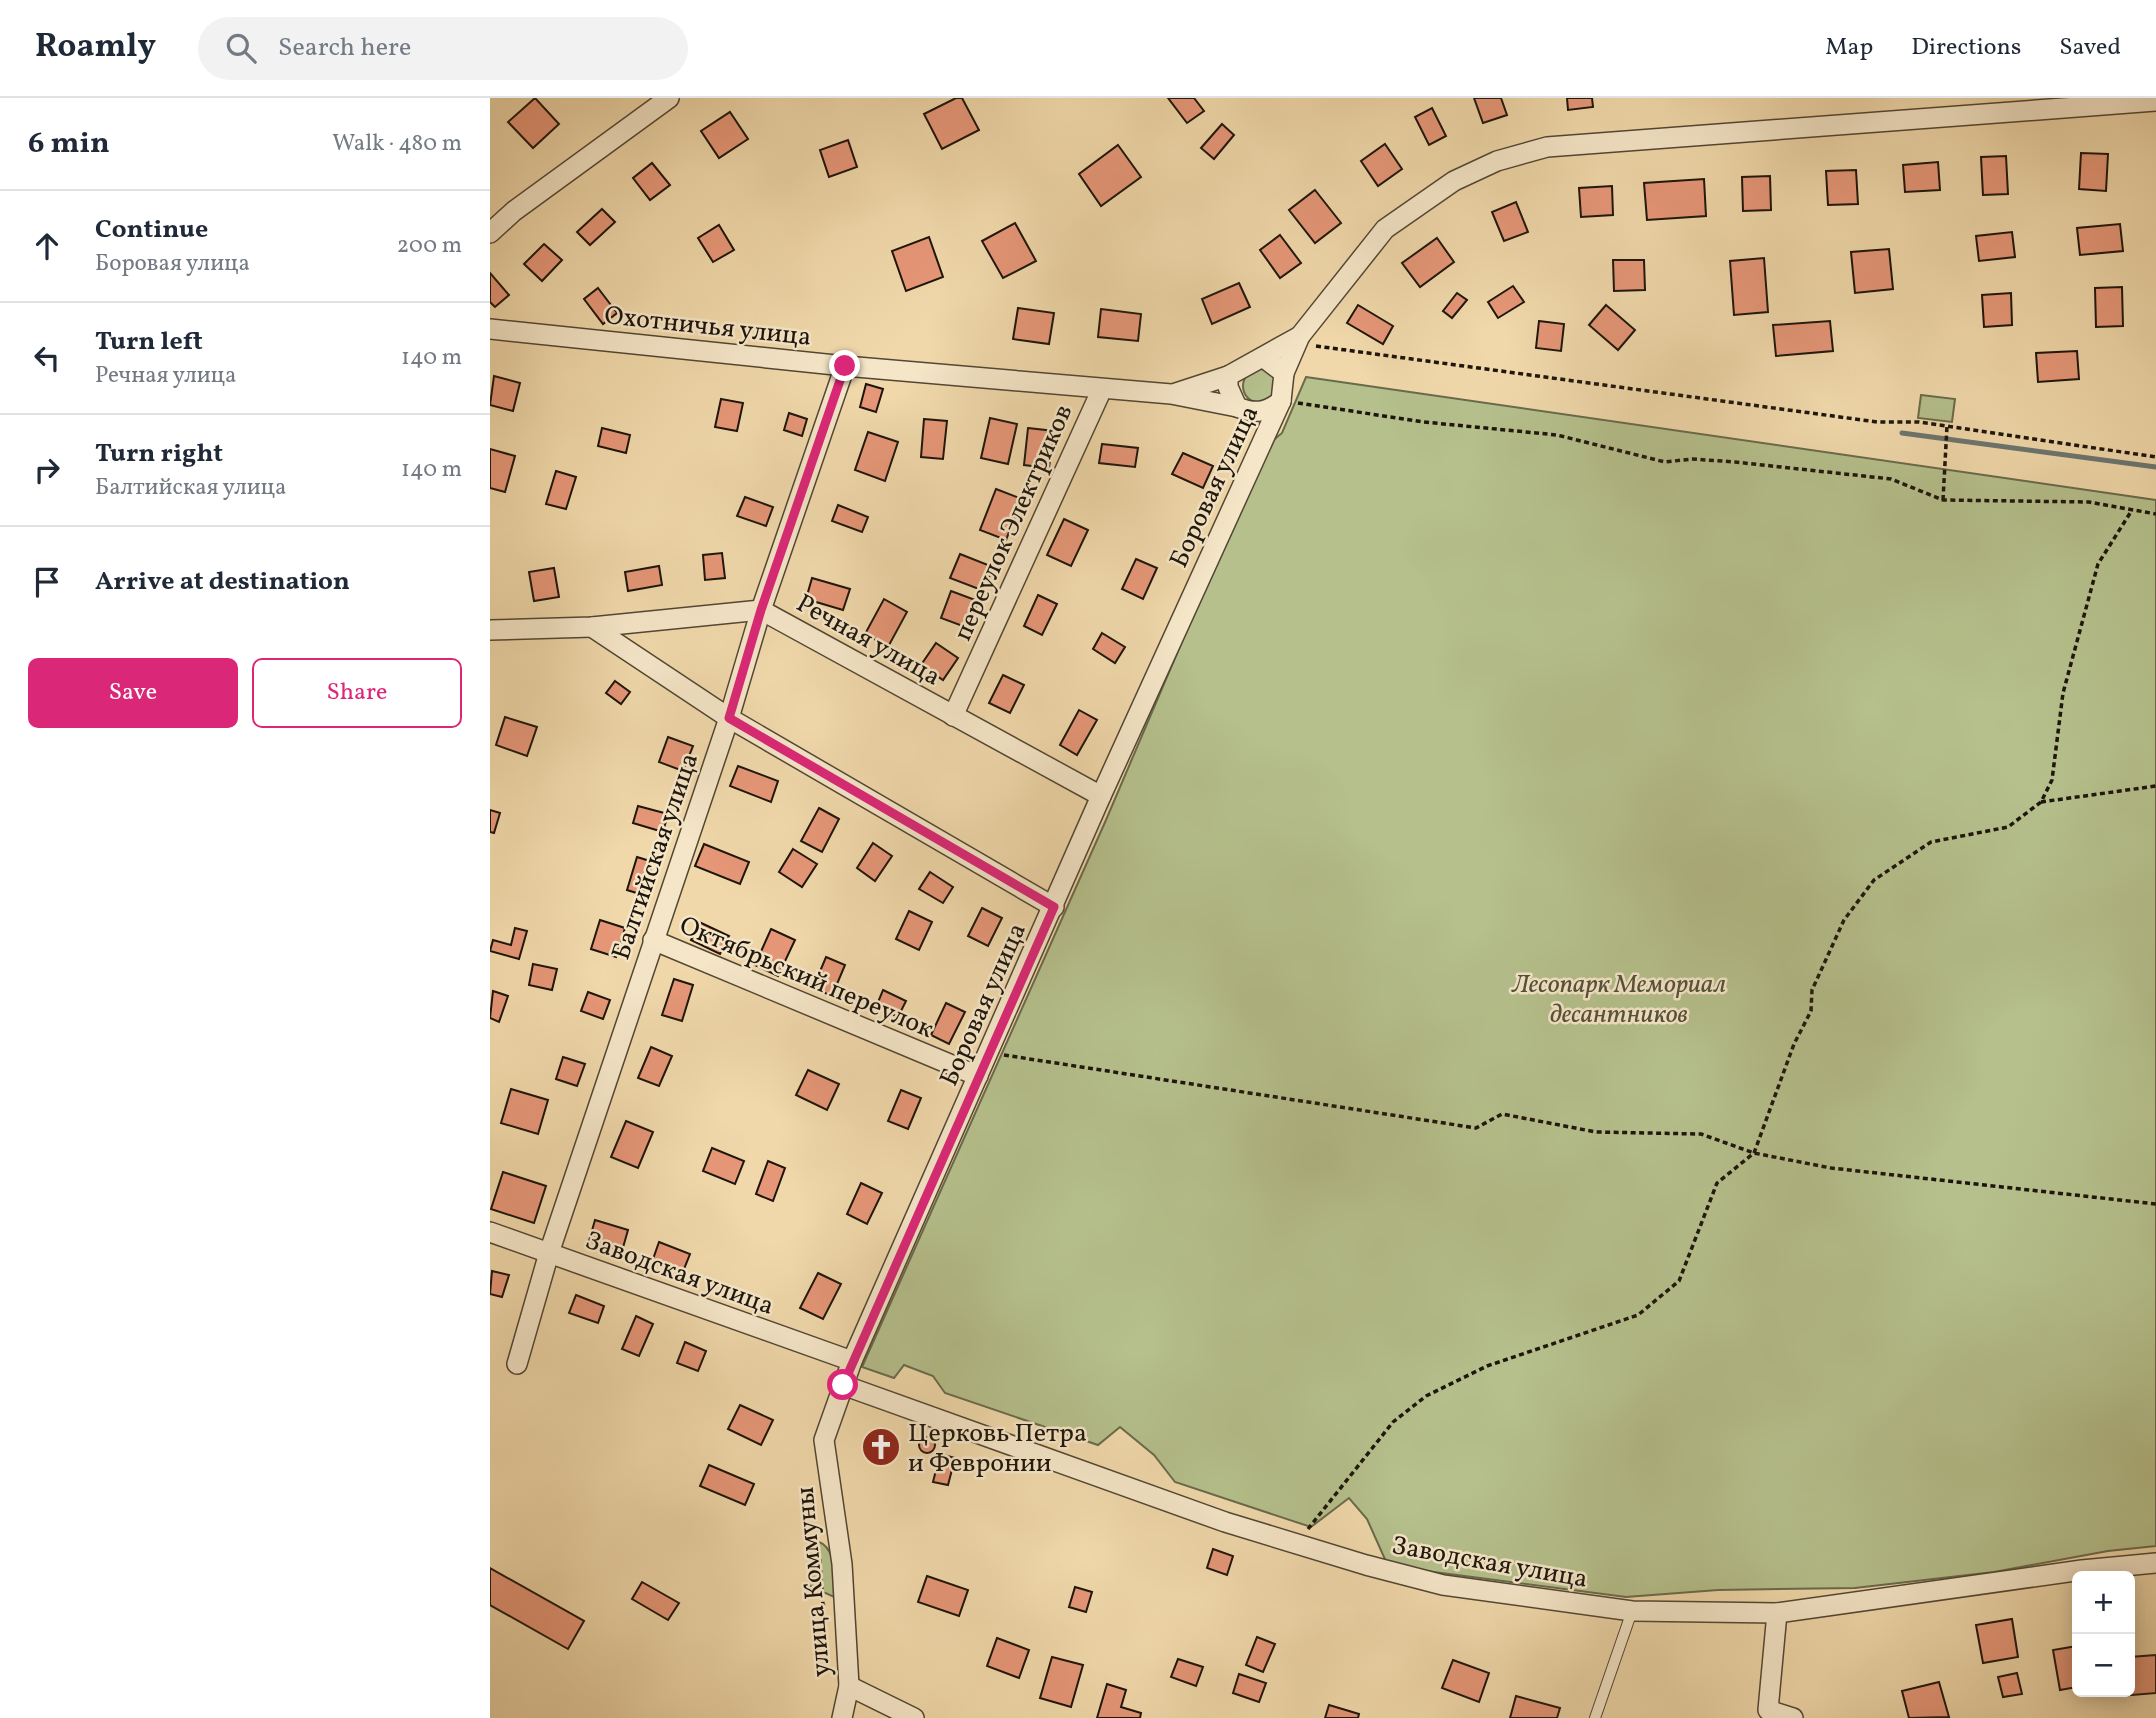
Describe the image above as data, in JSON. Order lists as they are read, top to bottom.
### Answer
{
  "streets": {
    "street": [
      "Охотничья улица",
      "Боровая улица",
      "переулок Электриков",
      "Речная улица",
      "Балтийская улица",
      "Октябрьский переулок",
      "Заводская улица",
      "улица Коммуны"
    ]
  },
  "crossings": [
    ["Охотничья улица", "Боровая улица"],
    ["Охотничья улица", "переулок Электриков"],
    ["Охотничья улица", "Балтийская улица"],
    ["Боровая улица", "Речная улица"],
    ["Боровая улица", "Октябрьский переулок"],
    ["Боровая улица", "Заводская улица"],
    ["Боровая улица", "улица Коммуны"],
    ["переулок Электриков", "Речная улица"],
    ["Речная улица", "Балтийская улица"],
    ["Балтийская улица", "Октябрьский переулок"],
    ["Балтийская улица", "Заводская улица"]
  ],
  "parks": ["Лесопарк Мемориал десантников"],
  "places": {
    "church": ["Церковь Петра и Февронии"]
  },
  "page": {
    "header": "Roamly",
    "search": "Search here",
    "nav": ["Map", "Directions", "Saved"],
    "heading": ["6 min", "Walk · 480 m"],
    "list": [
      ["Continue", "Боровая улица", "200 m"],
      ["Turn left", "Речная улица", "140 m"],
      ["Turn right", "Балтийская улица", "140 m"],
      "Arrive at destination"
    ],
    "buttons": ["Save", "Share"],
    "map_buttons": ["+", "−"]
  }
}
